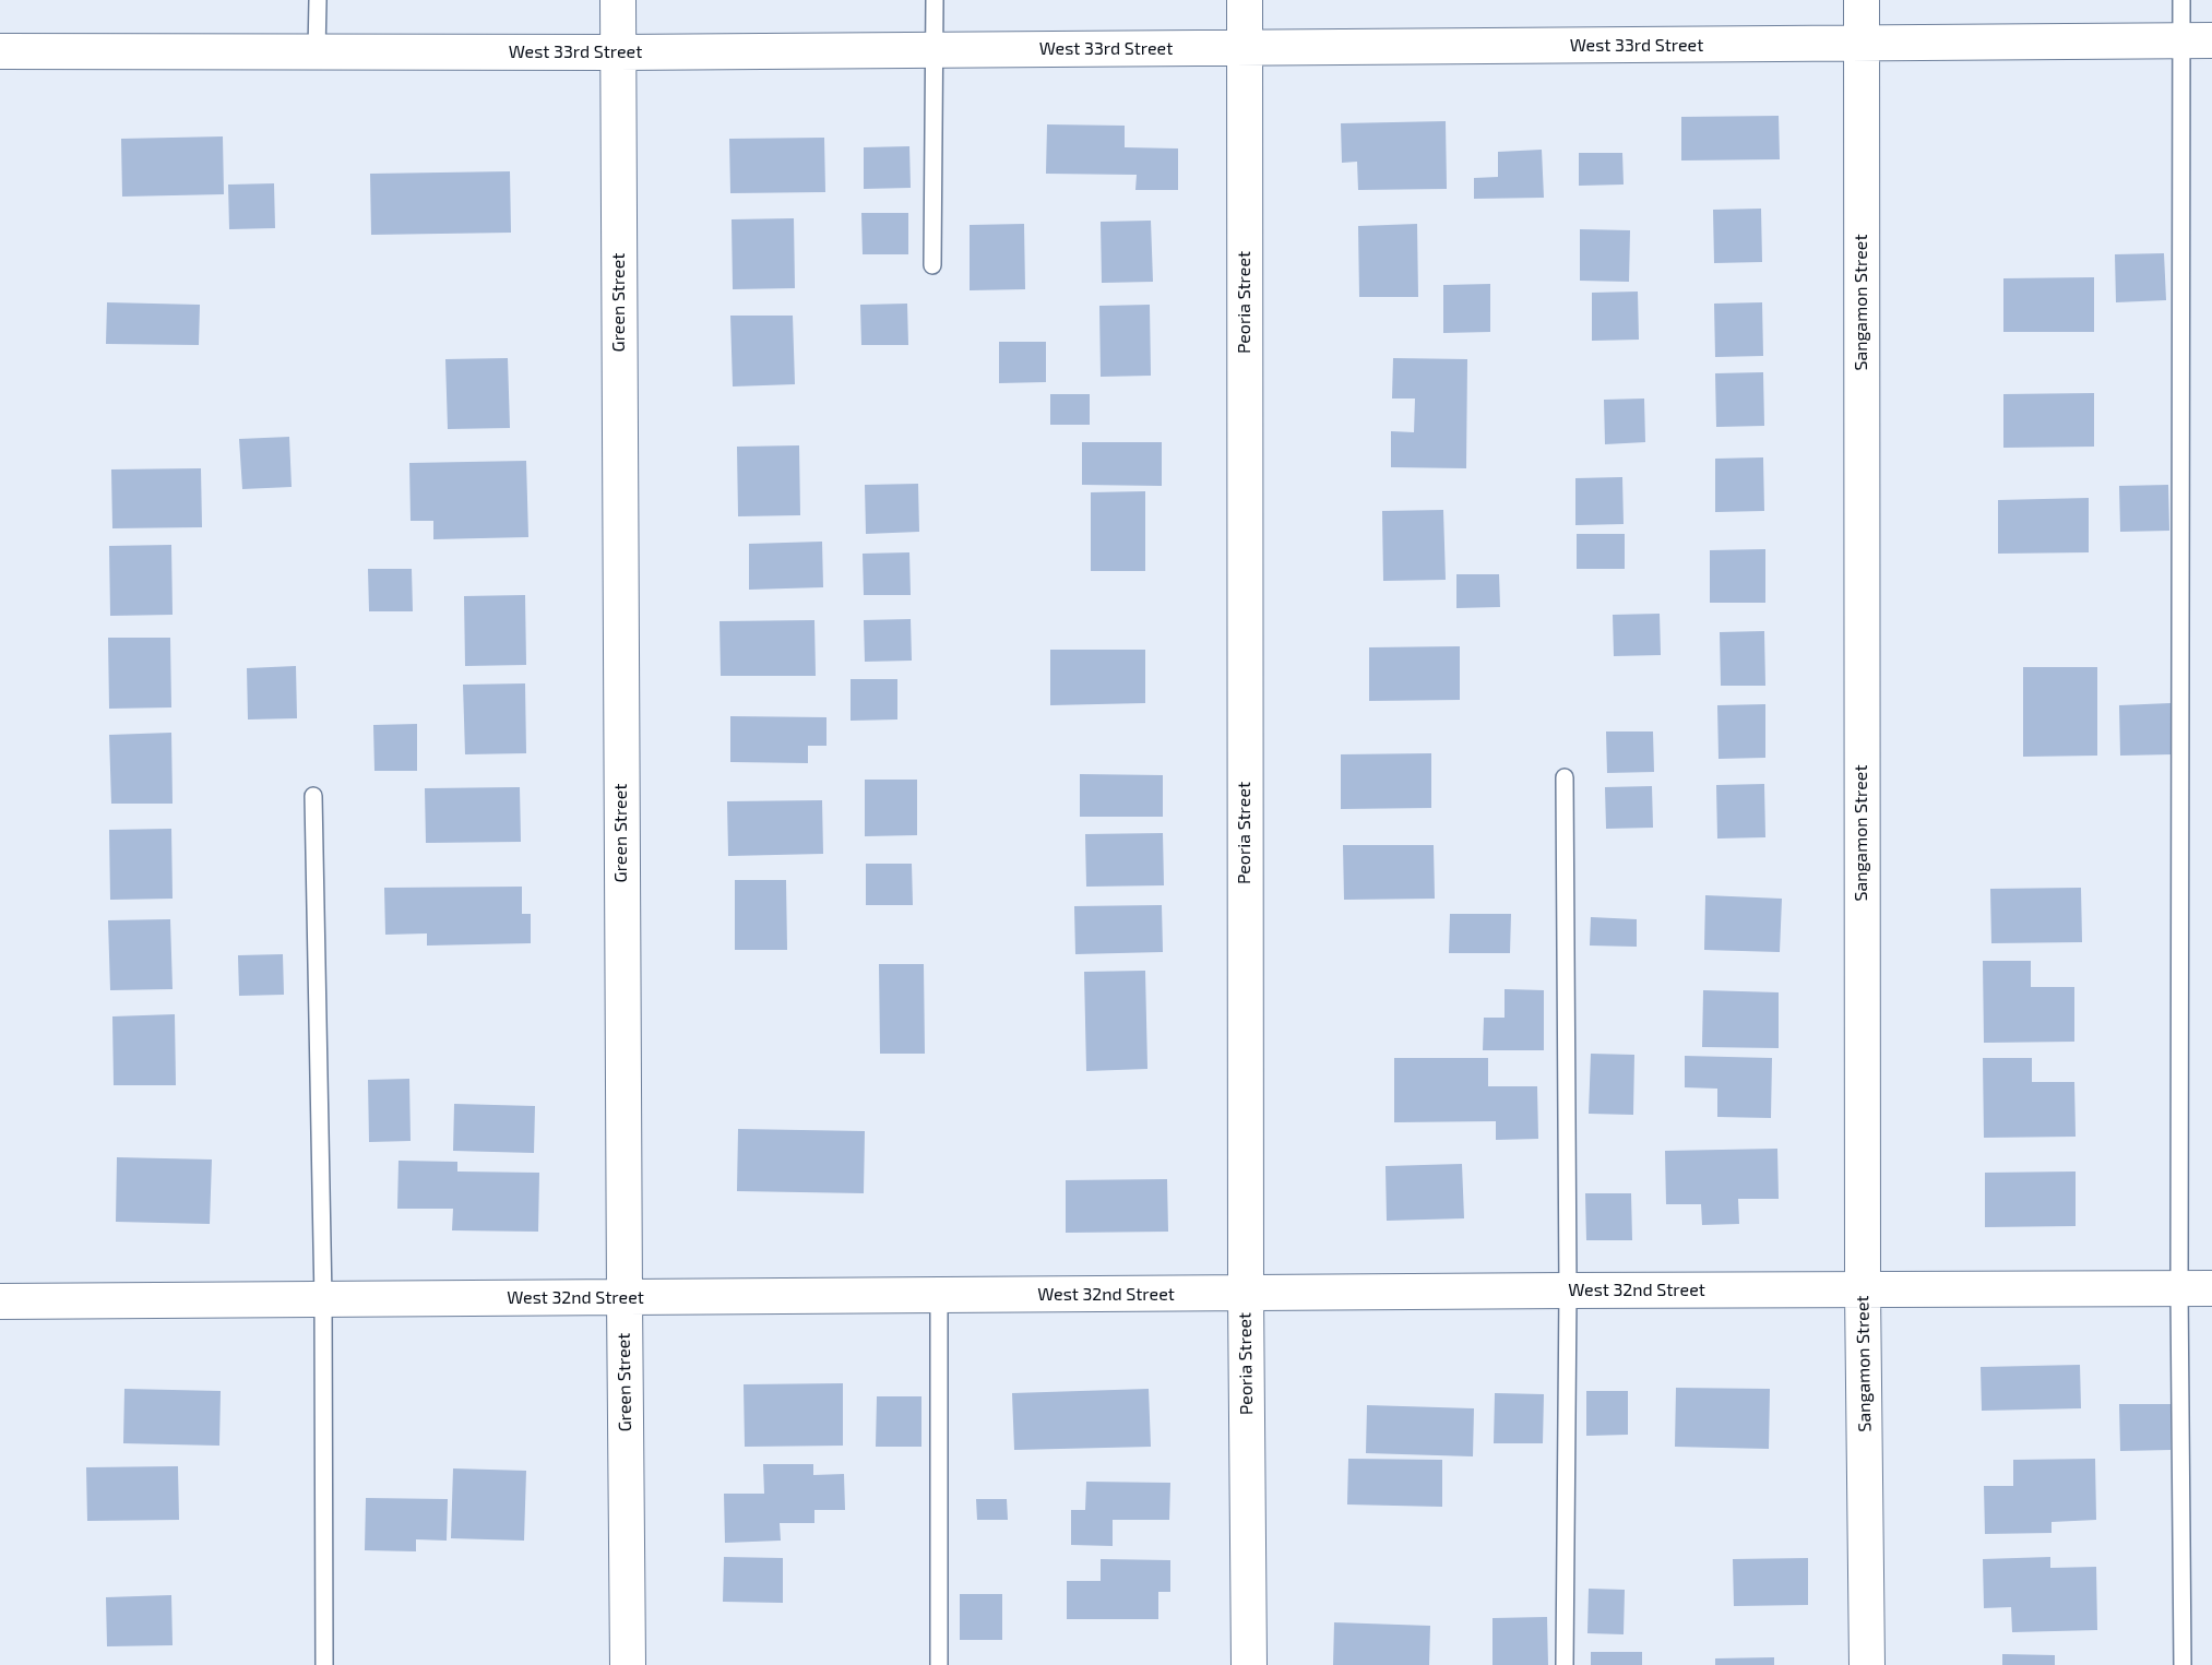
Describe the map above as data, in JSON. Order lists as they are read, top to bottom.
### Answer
{
  "streets": {
    "street": [
      "West 33rd Street",
      "Green Street",
      "Peoria Street",
      "Sangamon Street",
      "West 32nd Street"
    ]
  },
  "crossings": [
    ["West 33rd Street", "Green Street"],
    ["West 33rd Street", "Peoria Street"],
    ["West 33rd Street", "Sangamon Street"],
    ["Green Street", "West 32nd Street"],
    ["Peoria Street", "West 32nd Street"],
    ["Sangamon Street", "West 32nd Street"]
  ]
}
